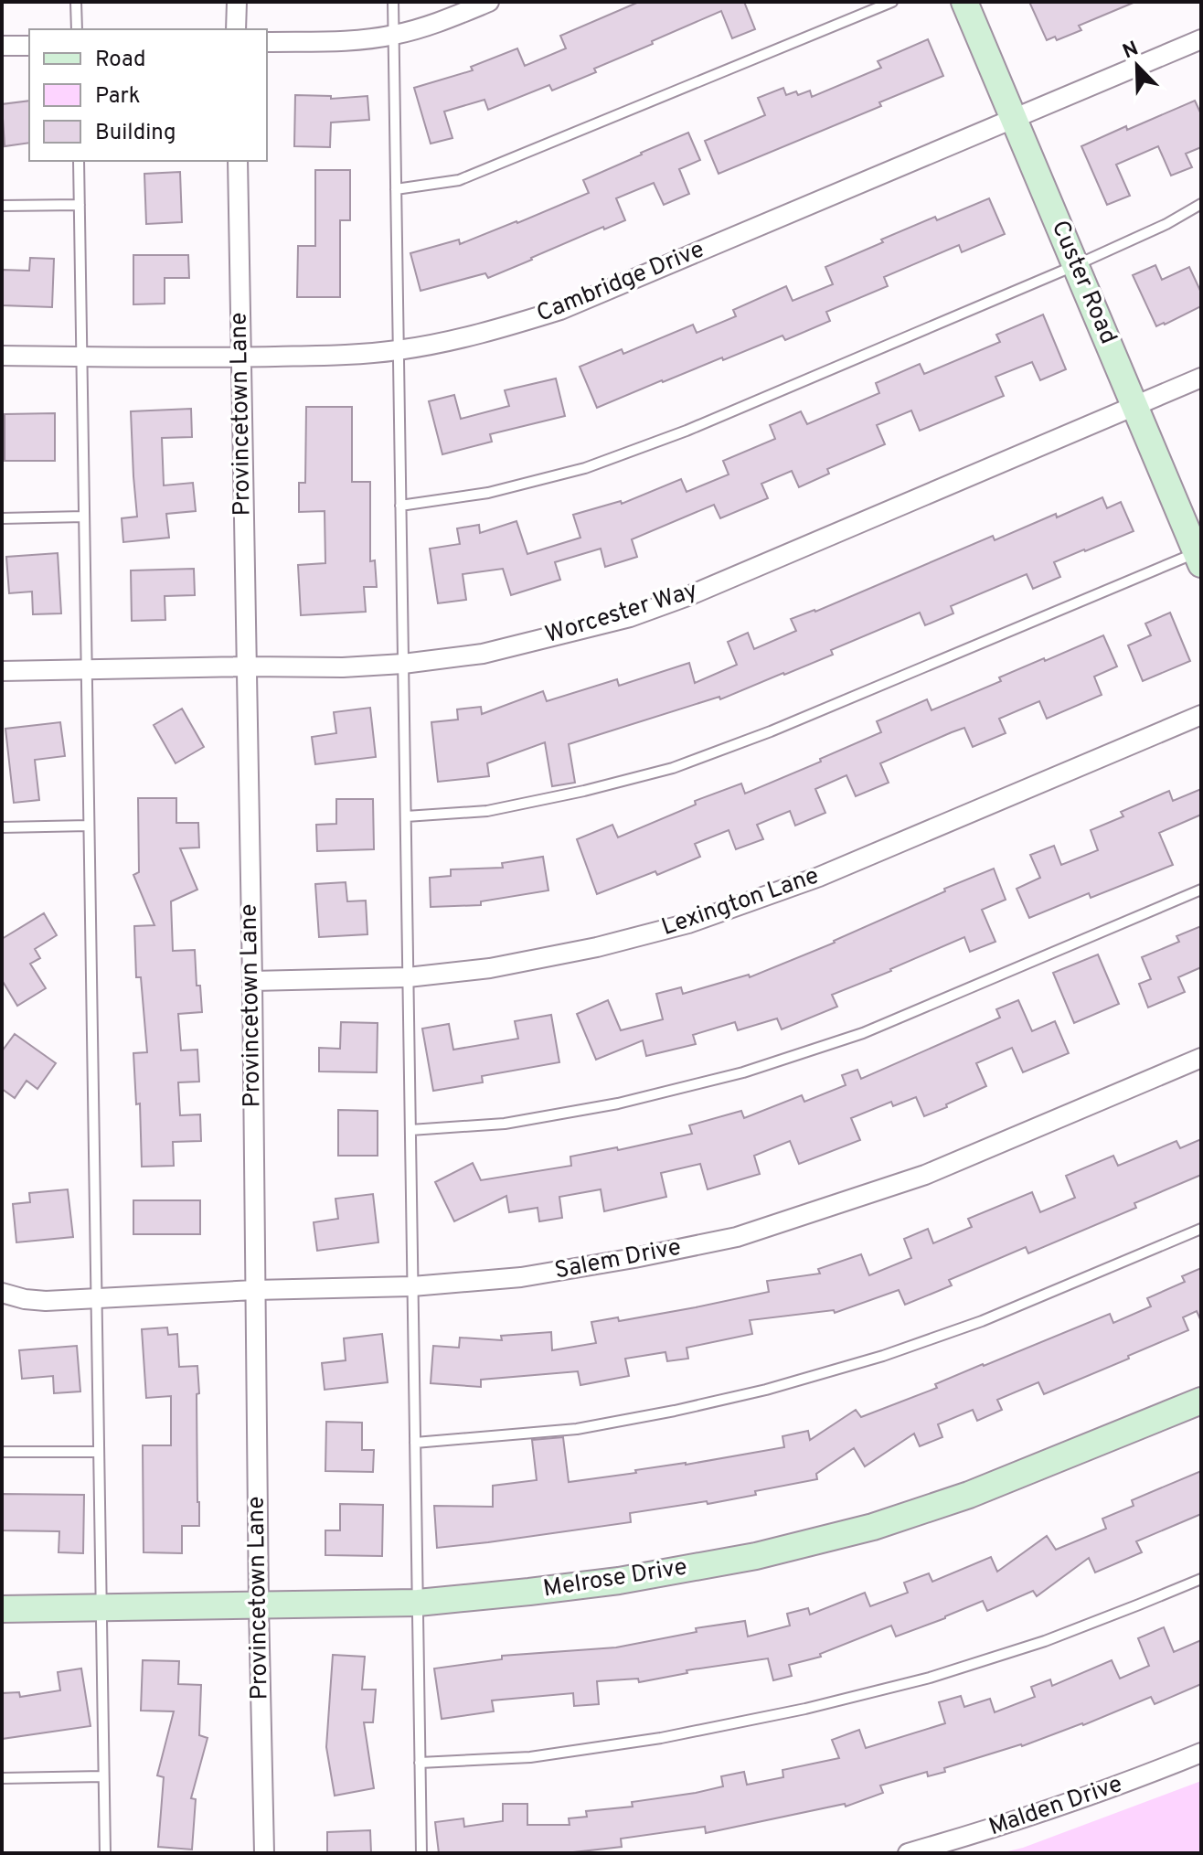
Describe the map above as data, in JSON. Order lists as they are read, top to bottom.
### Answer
{
  "streets": {
    "street": [
      "Cambridge Drive",
      "Custer Road",
      "Provincetown Lane",
      "Worcester Way",
      "Lexington Lane",
      "Salem Drive",
      "Melrose Drive",
      "Malden Drive"
    ]
  },
  "crossings": [
    ["Cambridge Drive", "Custer Road"],
    ["Cambridge Drive", "Provincetown Lane"],
    ["Custer Road", "Worcester Way"],
    ["Provincetown Lane", "Worcester Way"],
    ["Provincetown Lane", "Lexington Lane"],
    ["Provincetown Lane", "Salem Drive"],
    ["Provincetown Lane", "Melrose Drive"]
  ],
  "legend": ["Road", "Park", "Building"],
  "north": "top left"
}
